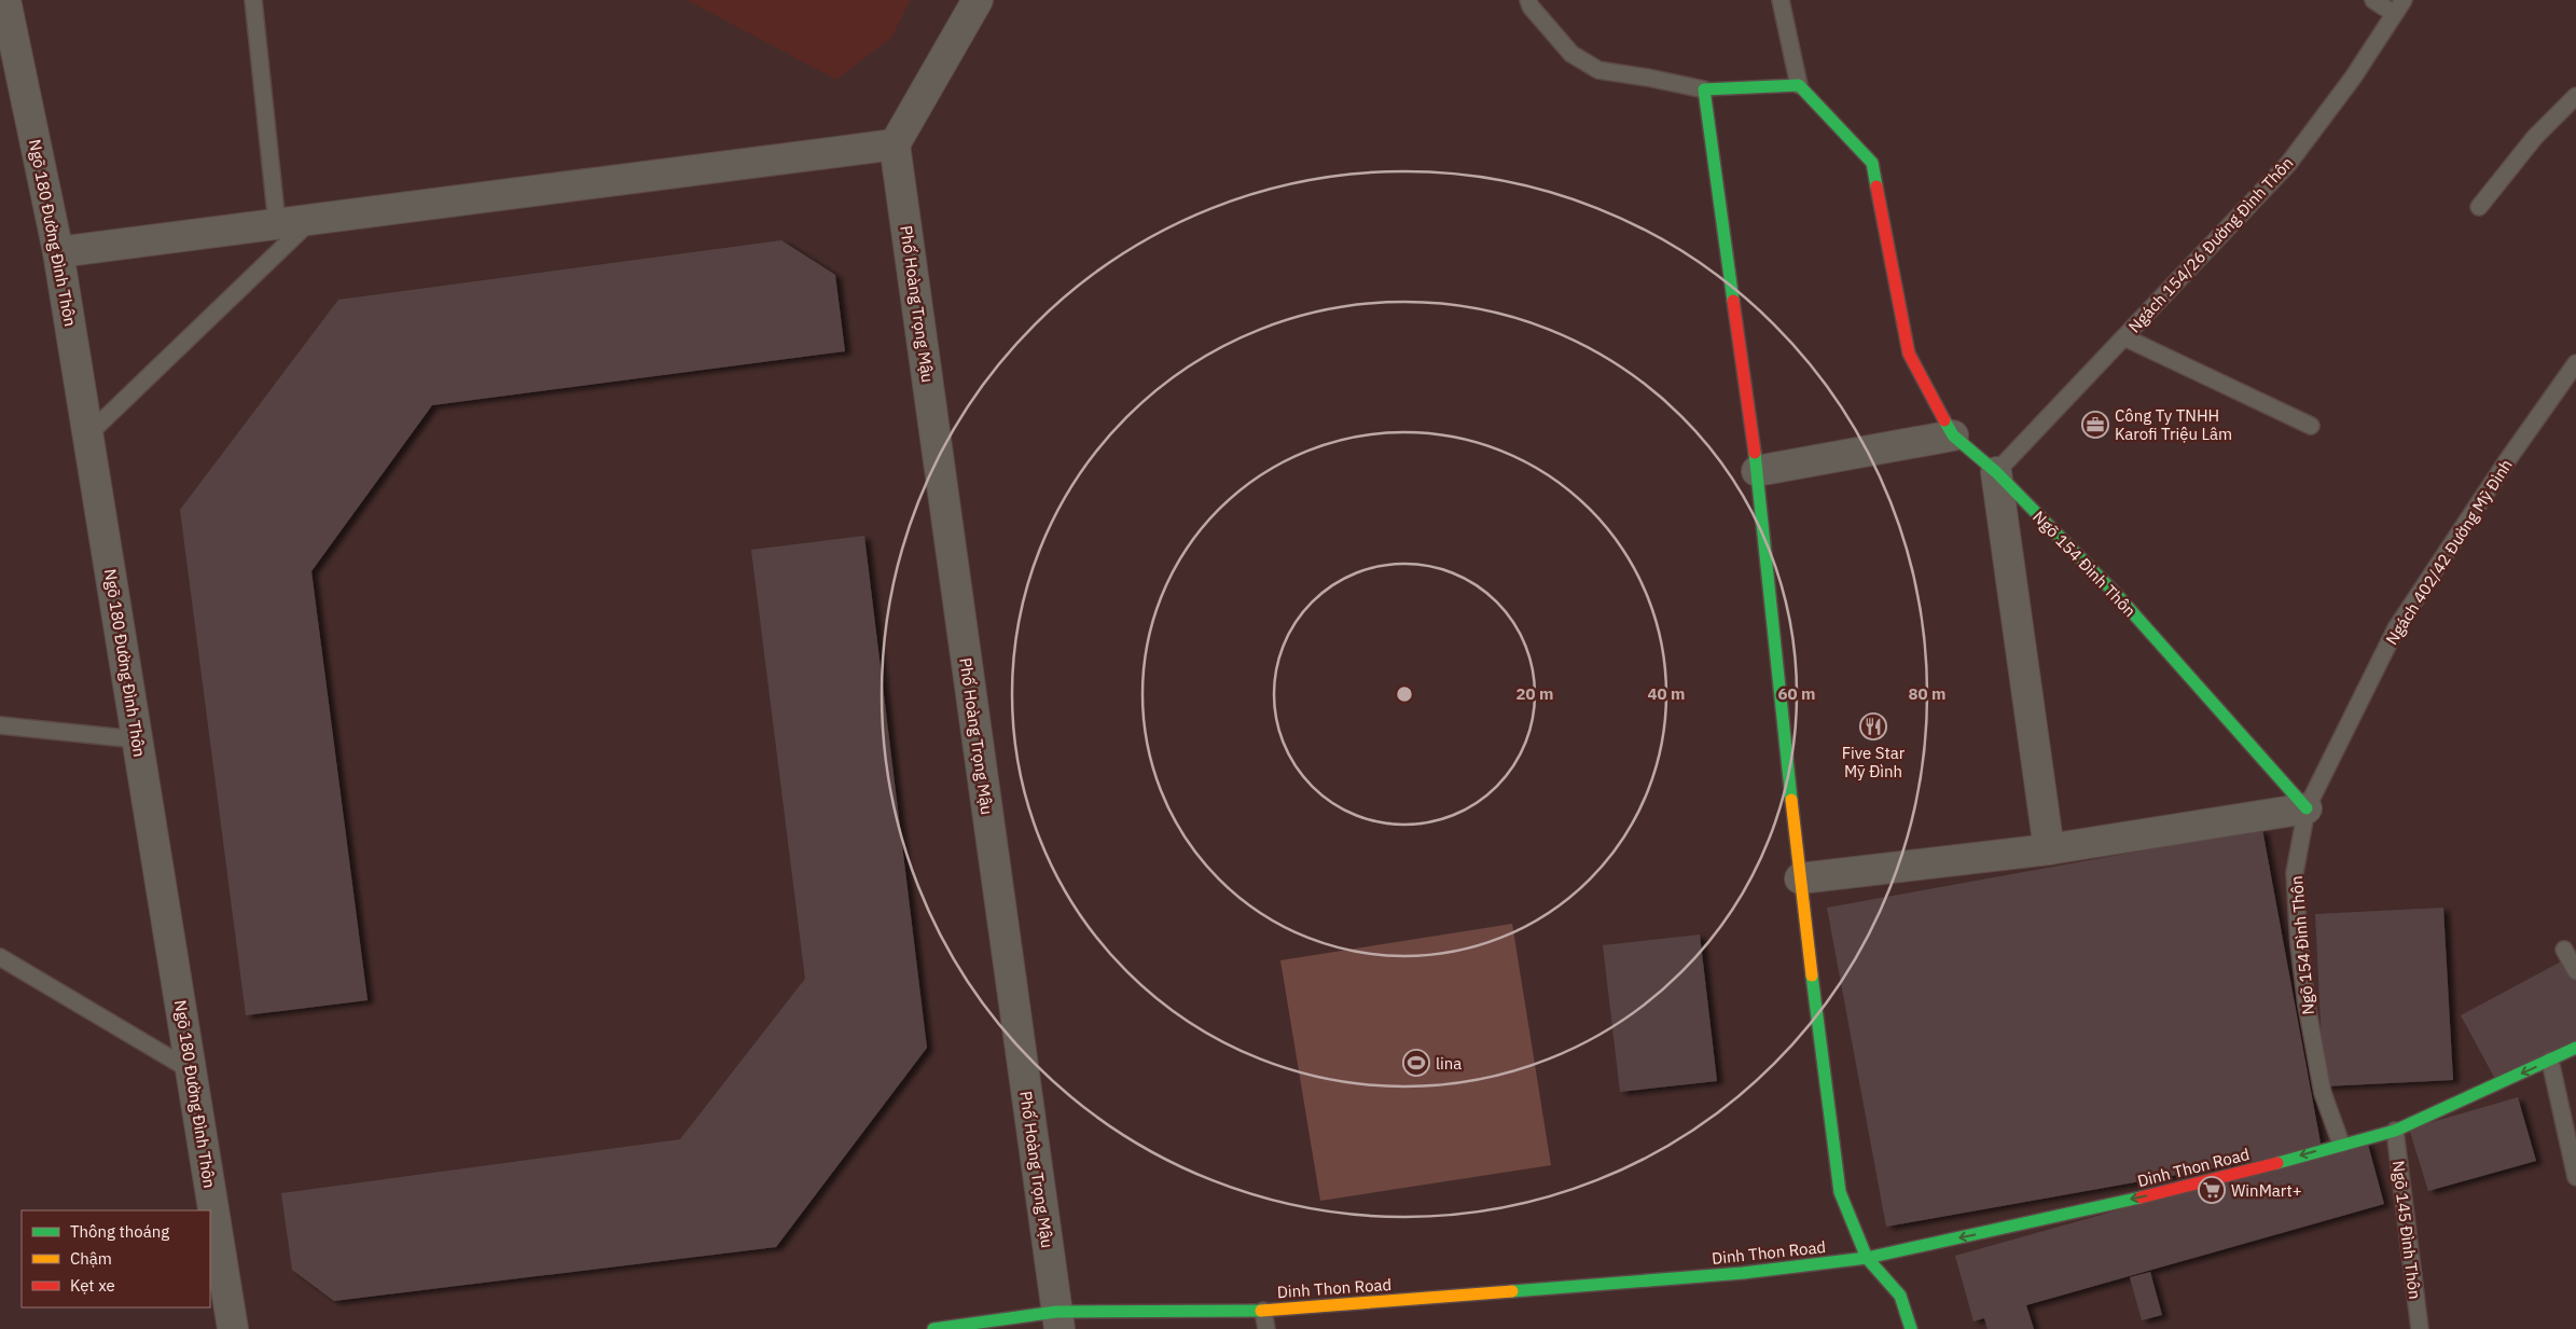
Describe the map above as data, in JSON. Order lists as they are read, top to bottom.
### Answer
{
  "streets": {
    "street": [
      "Ngõ 180 Đường Đình Thôn",
      "Phố Hoàng Trọng Mậu",
      "Ngõ 154 Đình Thôn",
      "Dinh Thon Road"
    ],
    "lane": ["Ngách 154/26 Đường Đình Thôn", "Ngách 402/42 Đường Mỹ Đình", "Ngõ 145 Đình Thôn"]
  },
  "crossings": [
    ["Ngách 154/26 Đường Đình Thôn", "Ngõ 154 Đình Thôn"],
    ["Phố Hoàng Trọng Mậu", "Dinh Thon Road"],
    ["Ngách 402/42 Đường Mỹ Đình", "Ngõ 154 Đình Thôn"],
    ["Ngõ 154 Đình Thôn", "Dinh Thon Road"],
    ["Dinh Thon Road", "Ngõ 145 Đình Thôn"]
  ],
  "one_way": ["Dinh Thon Road"],
  "places": {
    "office": ["Công Ty TNHH Karofi Triệu Lâm"],
    "restaurant": ["Five Star Mỹ Đình"],
    "sports": ["lina"],
    "supermarket": ["WinMart+"]
  },
  "legend": ["Thông thoáng", "Chậm", "Kẹt xe"],
  "rings": [
    "20 m",
    "40 m",
    "60 m",
    "80 m"
  ]
}
